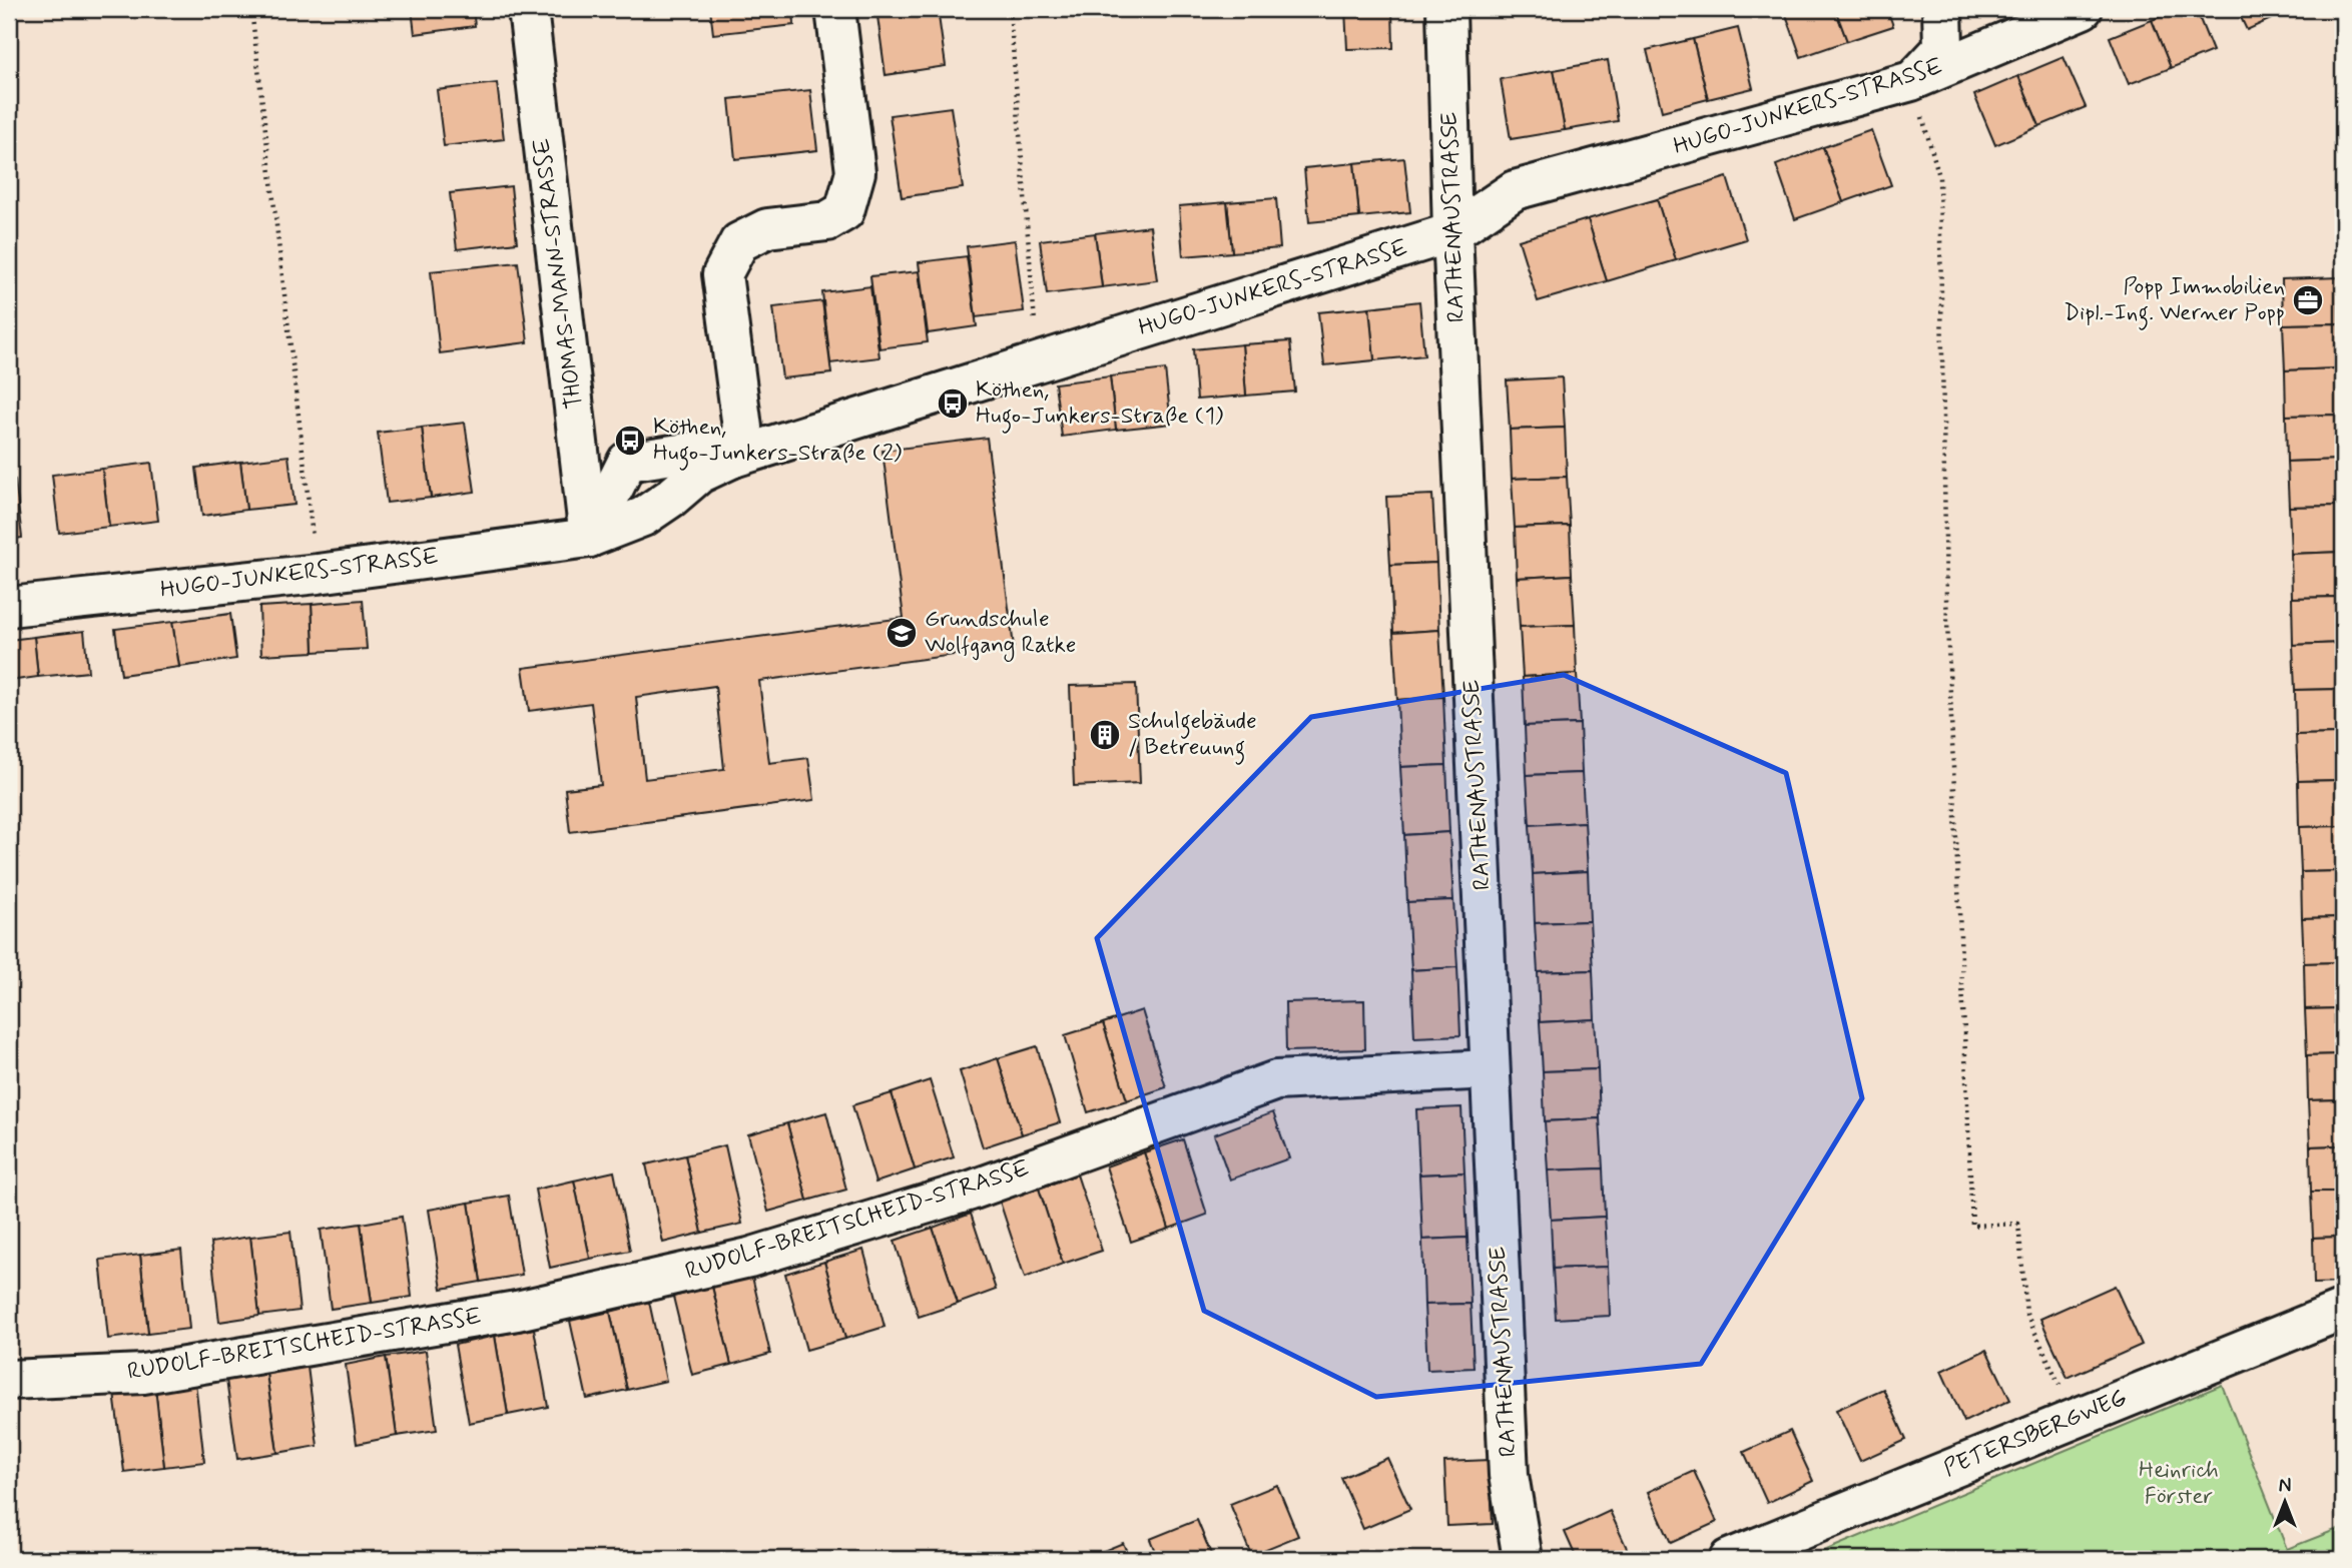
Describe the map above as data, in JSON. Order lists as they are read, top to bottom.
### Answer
{
  "streets": {
    "street": [
      "HUGO-JUNKERS-STRASSE",
      "RATHENAUSTRASSE",
      "THOMAS-MANN-STRASSE",
      "RUDOLF-BREITSCHEID-STRASSE",
      "PETERSBERGWEG"
    ]
  },
  "crossings": [
    ["HUGO-JUNKERS-STRASSE", "RATHENAUSTRASSE"],
    ["HUGO-JUNKERS-STRASSE", "THOMAS-MANN-STRASSE"],
    ["RATHENAUSTRASSE", "RUDOLF-BREITSCHEID-STRASSE"]
  ],
  "parks": ["Heinrich Förster"],
  "places": {
    "office": ["Popp Immobilien Dipl.-Ing. Werner Popp"],
    "bus stop": ["Köthen, Hugo-Junkers-Straße (1)", "Köthen, Hugo-Junkers-Straße (2)"],
    "school or university": ["Grundschule Wolfgang Ratke"],
    "building": ["Schulgebäude / Betreuung"]
  },
  "north": "top"
}
